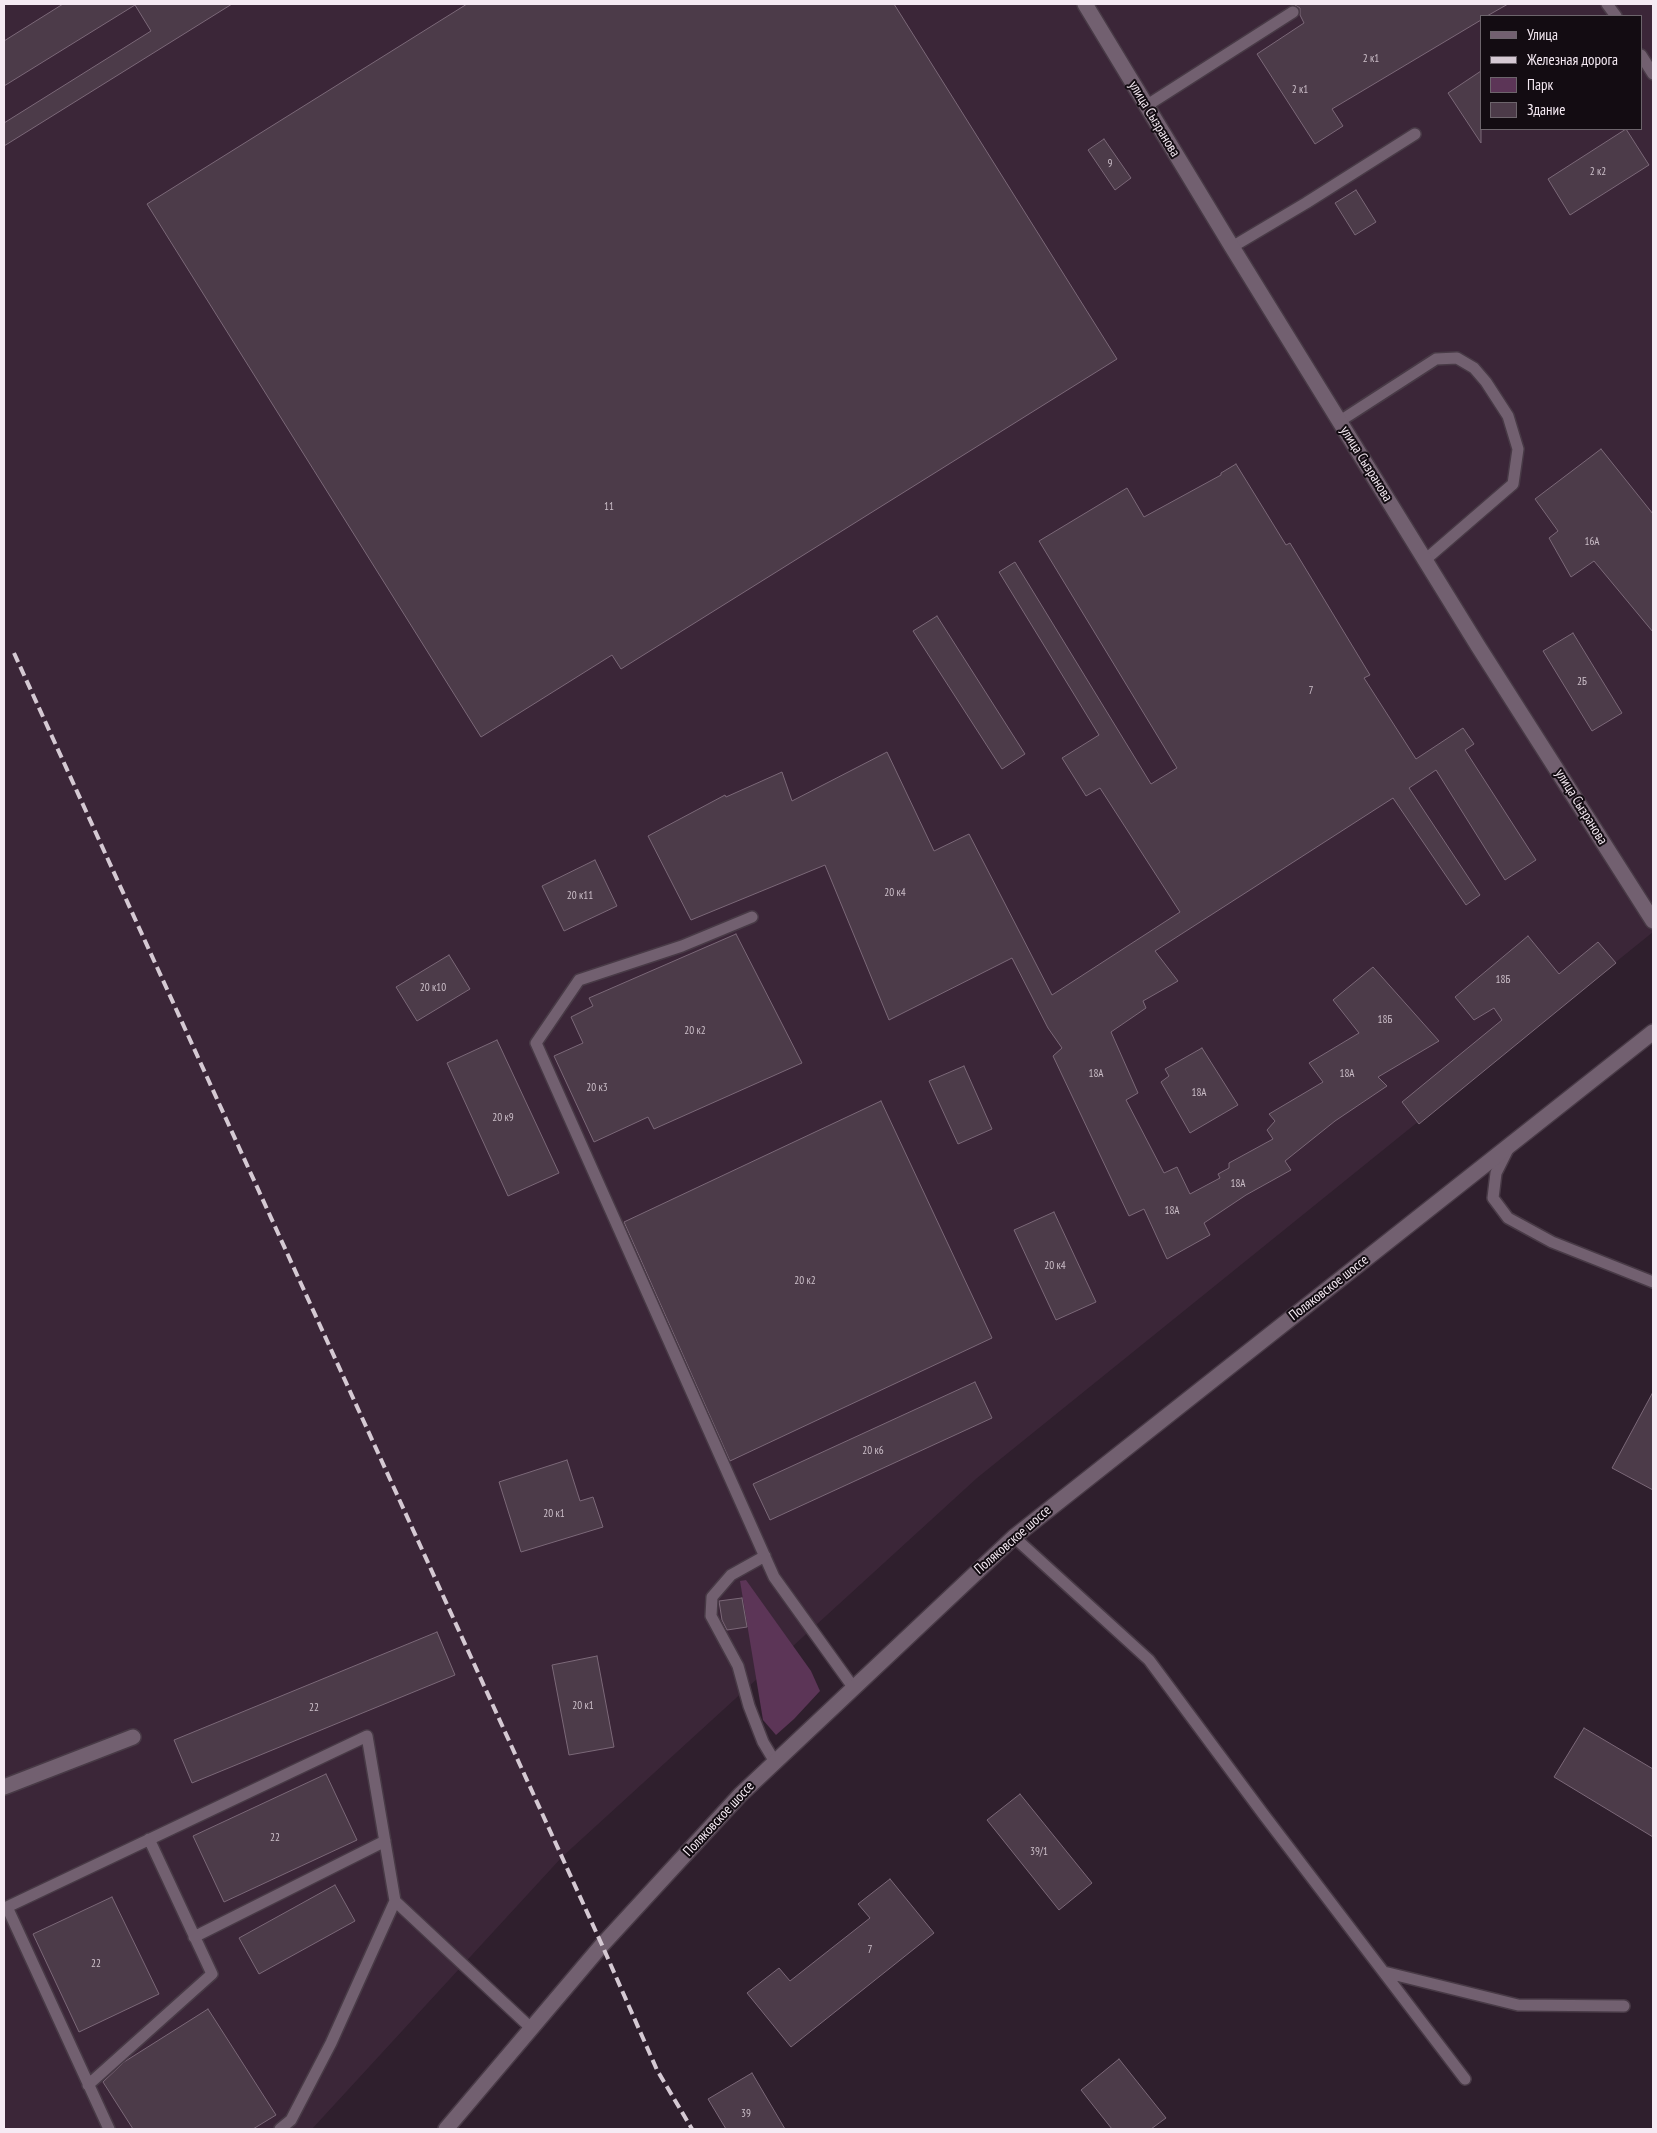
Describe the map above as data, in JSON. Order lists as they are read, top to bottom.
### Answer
{
  "streets": {
    "street": ["улица Сызранова", "Поляковское шоссе"]
  },
  "house_numbers": [
    "2 к1",
    "2 к1",
    "9",
    "2 к2",
    "11",
    "16А",
    "2Б",
    "7",
    "20 к4",
    "20 к11",
    "18Б",
    "20 к10",
    "18Б",
    "20 к2",
    "18А",
    "18А",
    "20 к3",
    "18А",
    "20 к9",
    "18А",
    "18А",
    "20 к4",
    "20 к2",
    "20 к6",
    "20 к1",
    "20 к1",
    "22",
    "22",
    "39/1",
    "7",
    "22",
    "39"
  ],
  "legend": [
    "Улица",
    "Железная дорога",
    "Парк",
    "Здание"
  ]
}
